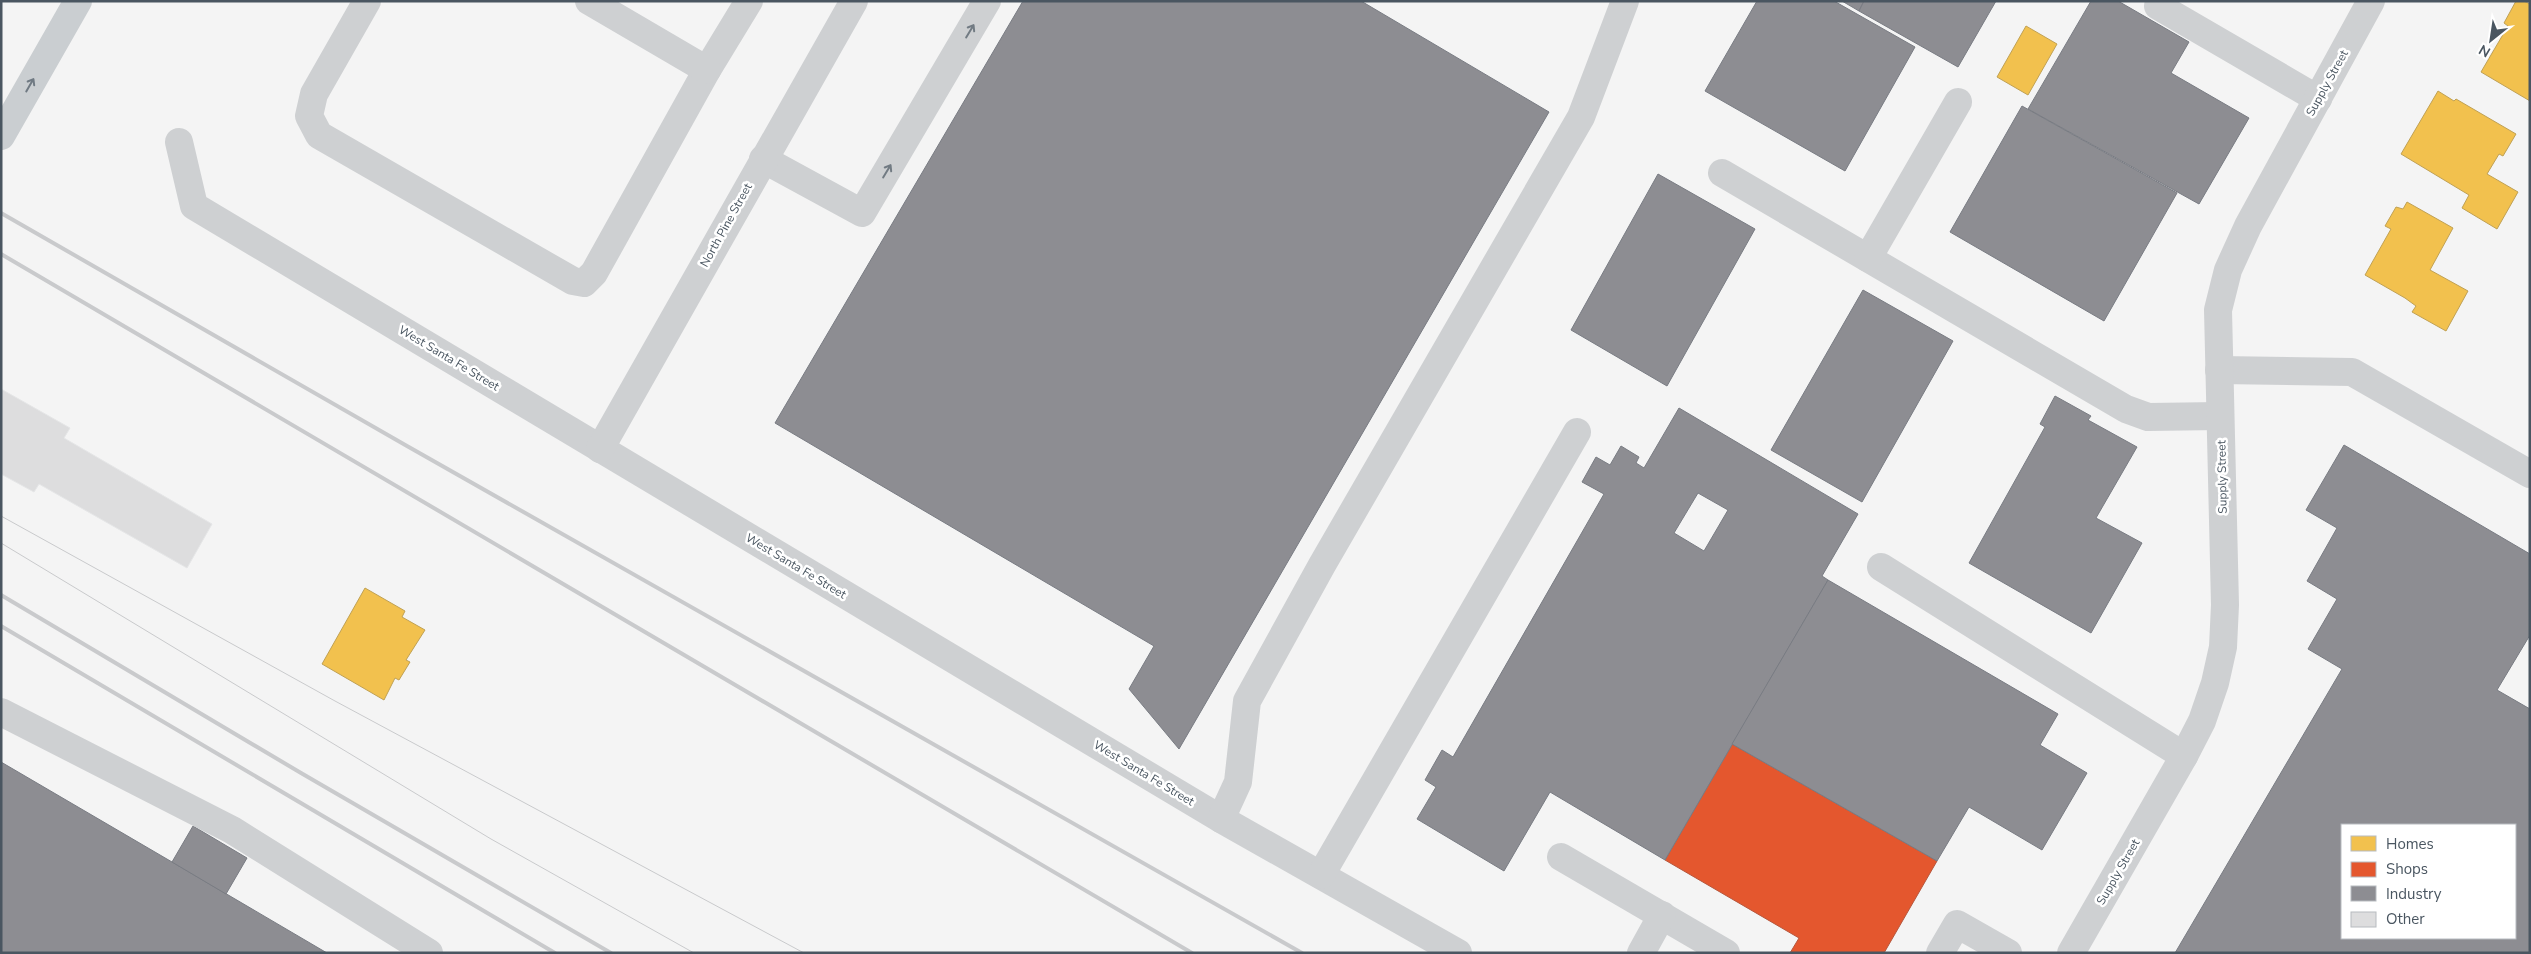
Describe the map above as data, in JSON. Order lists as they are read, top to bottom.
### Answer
{
  "streets": {
    "street": ["Supply Street", "North Pine Street", "West Santa Fe Street"]
  },
  "crossings": [
    ["North Pine Street", "West Santa Fe Street"]
  ],
  "legend": [
    "Homes",
    "Shops",
    "Industry",
    "Other"
  ],
  "north": "bottom left"
}
